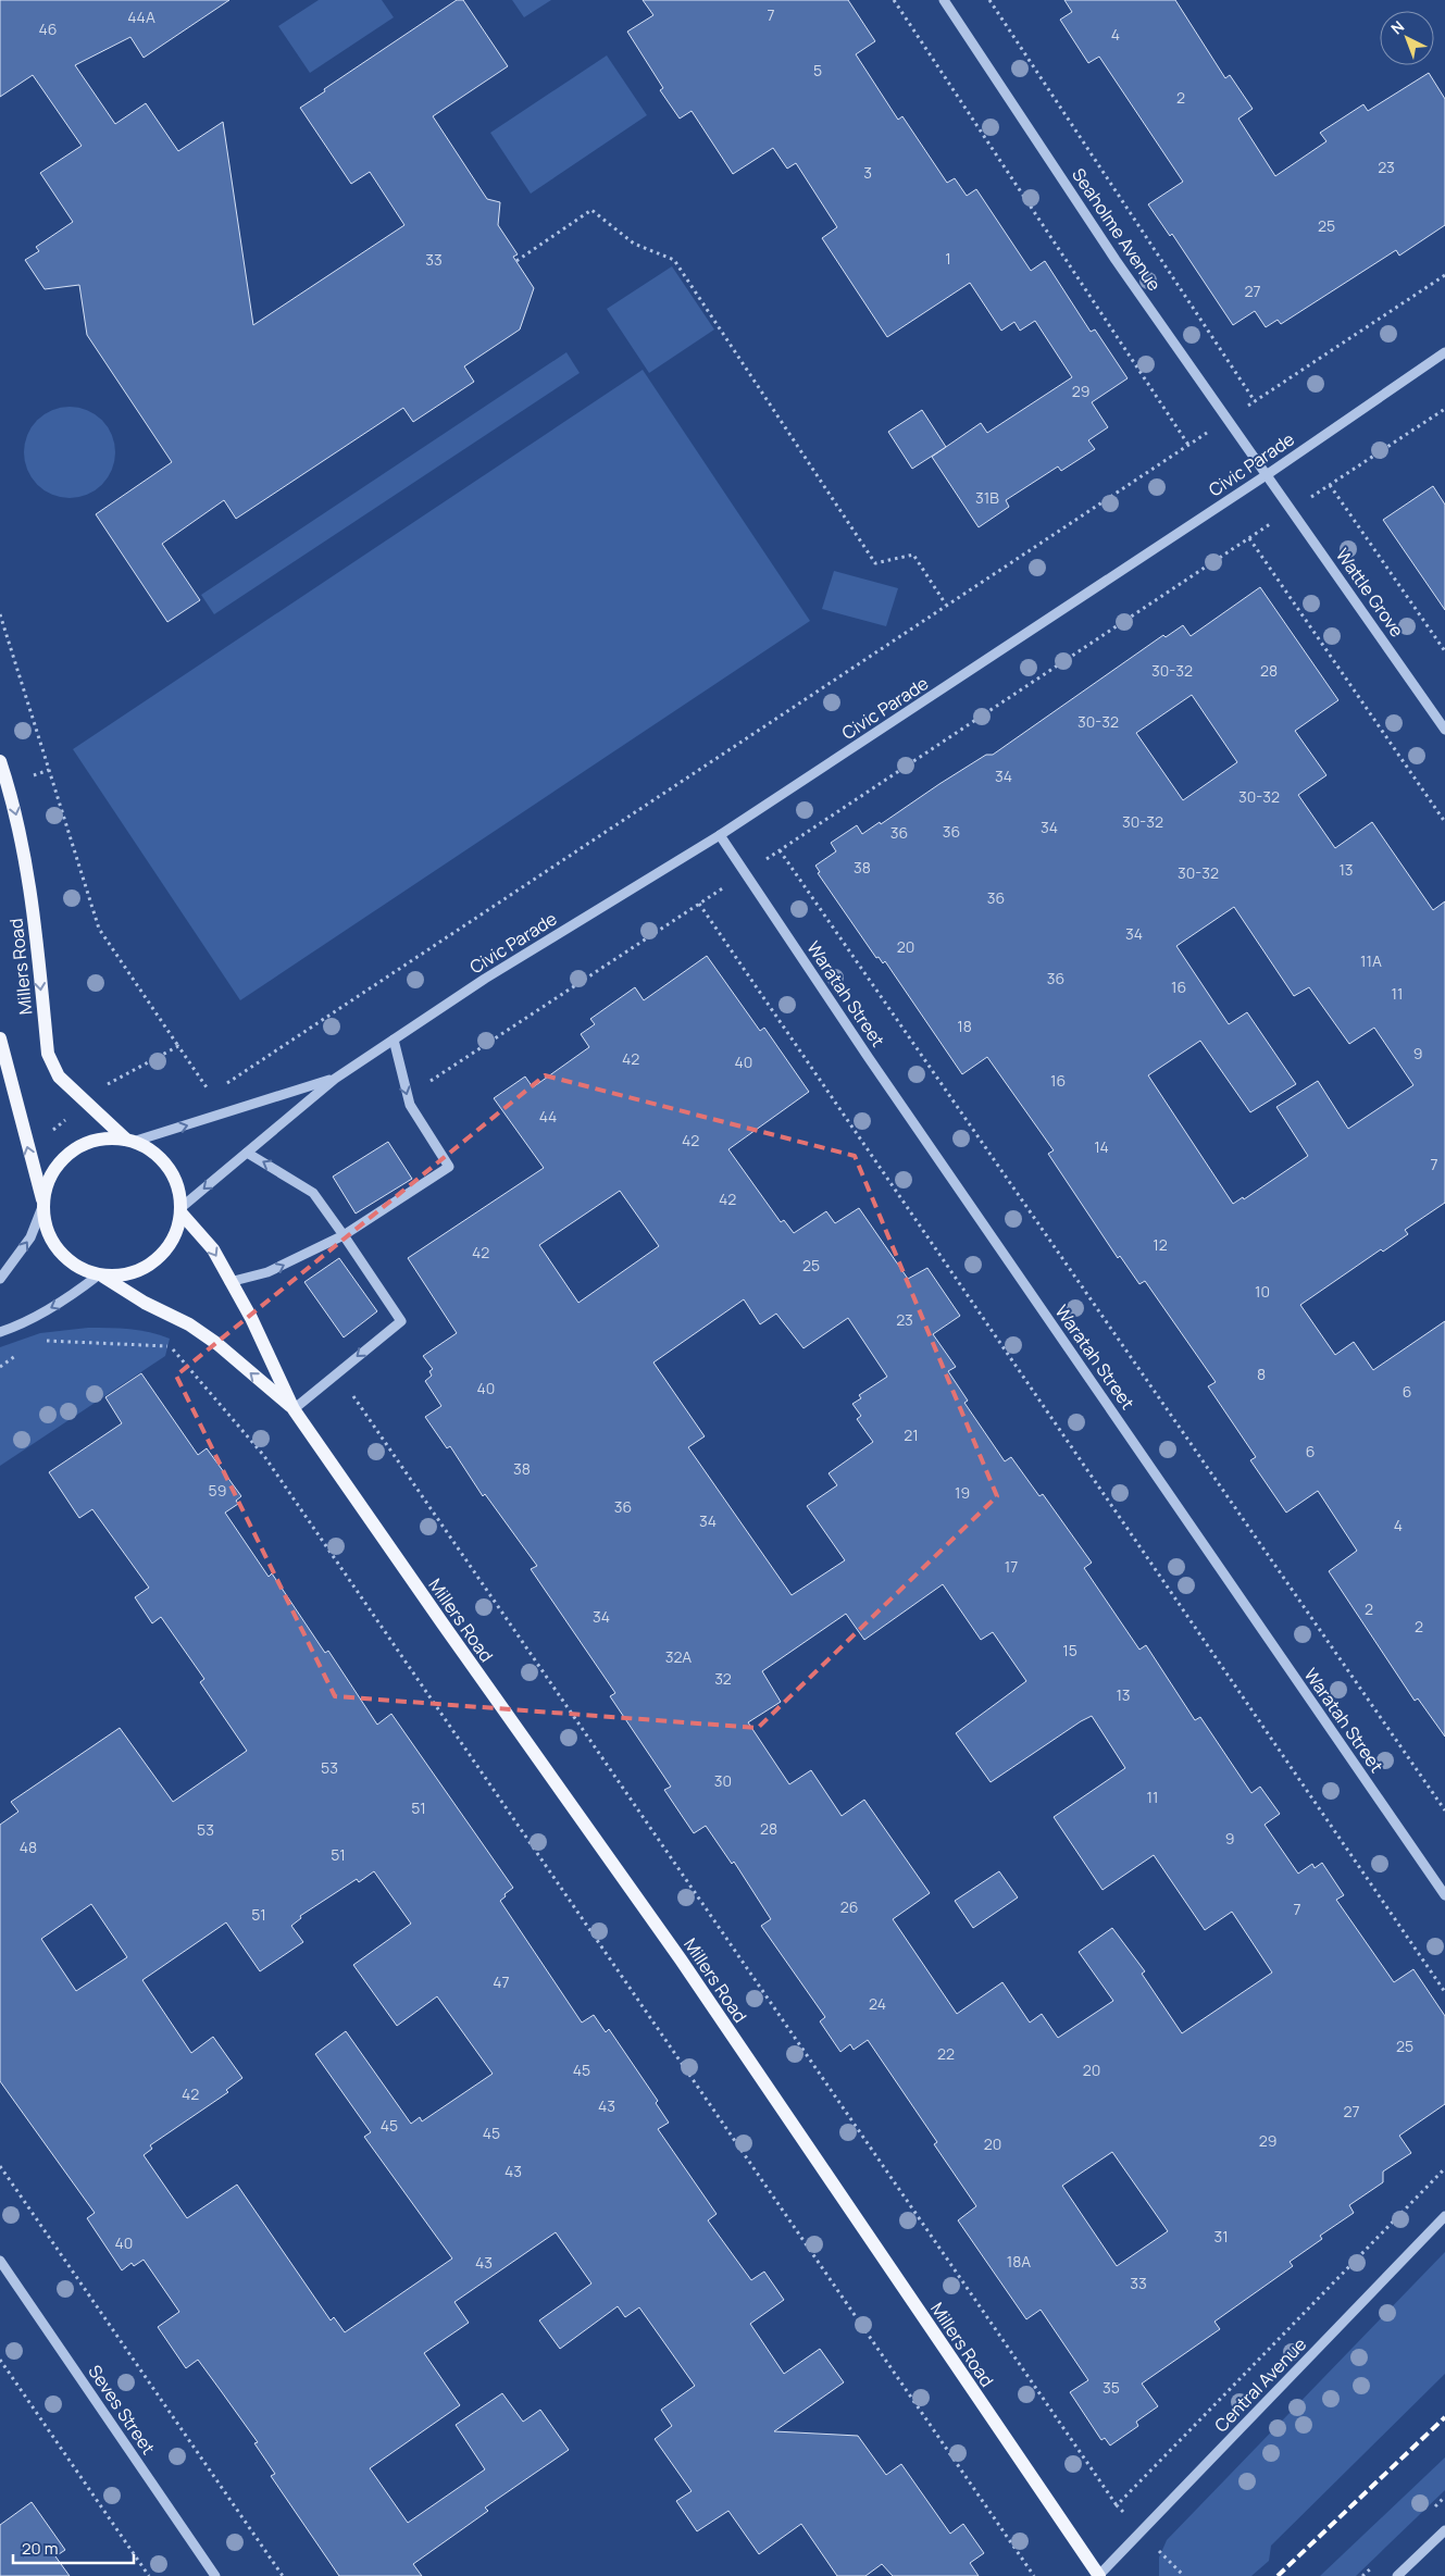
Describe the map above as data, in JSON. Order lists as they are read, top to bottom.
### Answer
{
  "streets": {
    "main road": ["Millers Road"],
    "street": [
      "Seaholme Avenue",
      "Civic Parade",
      "Wattle Grove",
      "Waratah Street",
      "Central Avenue",
      "Seves Street"
    ]
  },
  "crossings": [
    ["Seaholme Avenue", "Civic Parade"],
    ["Seaholme Avenue", "Wattle Grove"],
    ["Civic Parade", "Wattle Grove"],
    ["Civic Parade", "Millers Road"],
    ["Civic Parade", "Waratah Street"],
    ["Millers Road", "Central Avenue"]
  ],
  "house_numbers": [
    "7",
    "44A",
    "46",
    "4",
    "5",
    "2",
    "23",
    "3",
    "25",
    "1",
    "33",
    "27",
    "29",
    "31B",
    "30-32",
    "28",
    "30-32",
    "34",
    "30-32",
    "30-32",
    "34",
    "36",
    "36",
    "38",
    "13",
    "30-32",
    "36",
    "34",
    "20",
    "11A",
    "36",
    "16",
    "11",
    "18",
    "9",
    "42",
    "40",
    "16",
    "44",
    "42",
    "14",
    "7",
    "42",
    "12",
    "42",
    "25",
    "10",
    "23",
    "8",
    "40",
    "6",
    "21",
    "6",
    "38",
    "59",
    "19",
    "36",
    "34",
    "4",
    "17",
    "2",
    "34",
    "2",
    "15",
    "32A",
    "32",
    "13",
    "53",
    "30",
    "11",
    "51",
    "28",
    "53",
    "9",
    "48",
    "51",
    "26",
    "7",
    "51",
    "47",
    "24",
    "25",
    "22",
    "45",
    "20",
    "42",
    "43",
    "27",
    "45",
    "45",
    "29",
    "20",
    "43",
    "31",
    "40",
    "18A",
    "43",
    "33",
    "35"
  ],
  "scale_bar": "20 m",
  "north": "top left"
}
